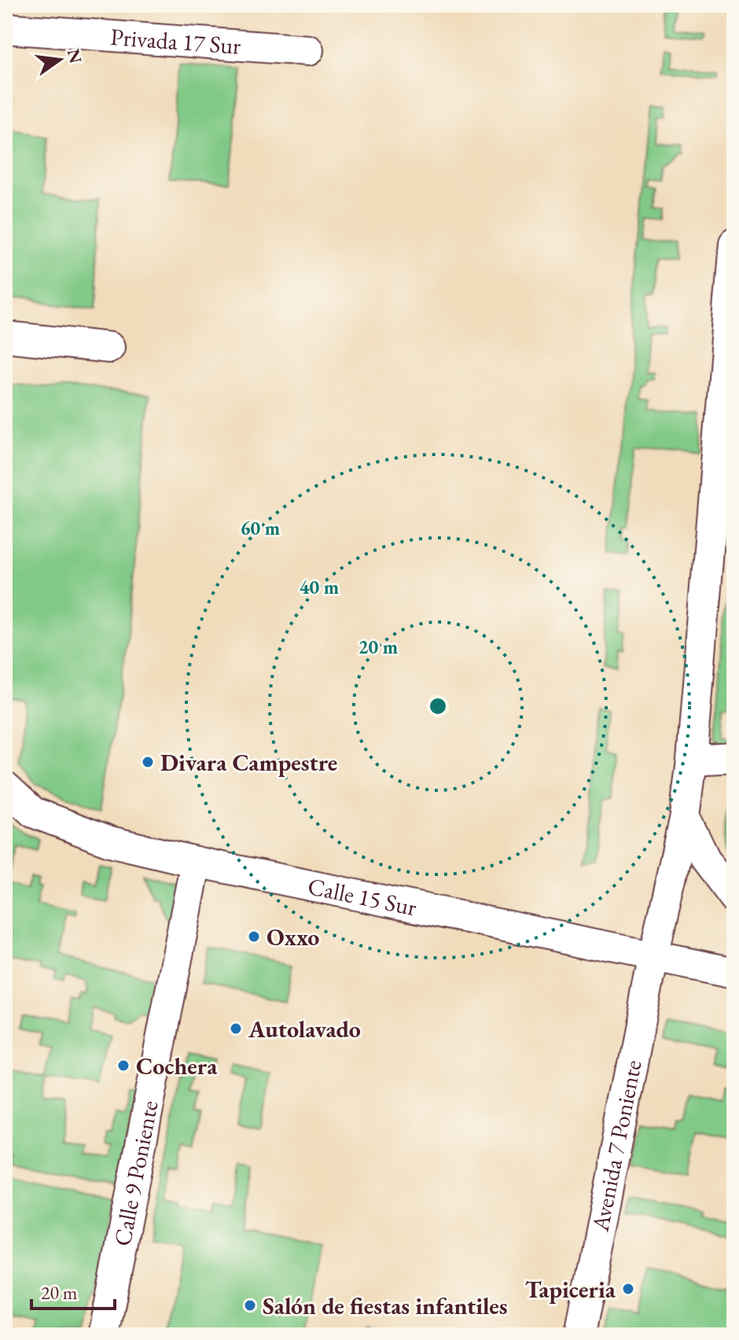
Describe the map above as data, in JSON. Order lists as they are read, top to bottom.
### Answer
{
  "streets": {
    "street": [
      "Privada 17 Sur",
      "Calle 15 Sur",
      "Avenida 7 Poniente",
      "Calle 9 Poniente"
    ]
  },
  "crossings": [
    ["Calle 15 Sur", "Avenida 7 Poniente"],
    ["Calle 15 Sur", "Calle 9 Poniente"]
  ],
  "places": [
    "Divara Campestre",
    "Oxxo",
    "Autolavado",
    "Cochera",
    "Tapiceria",
    "Salón de fiestas infantiles"
  ],
  "scale_bar": "20 m",
  "north": "right",
  "rings": ["60 m", "40 m", "20 m"]
}
